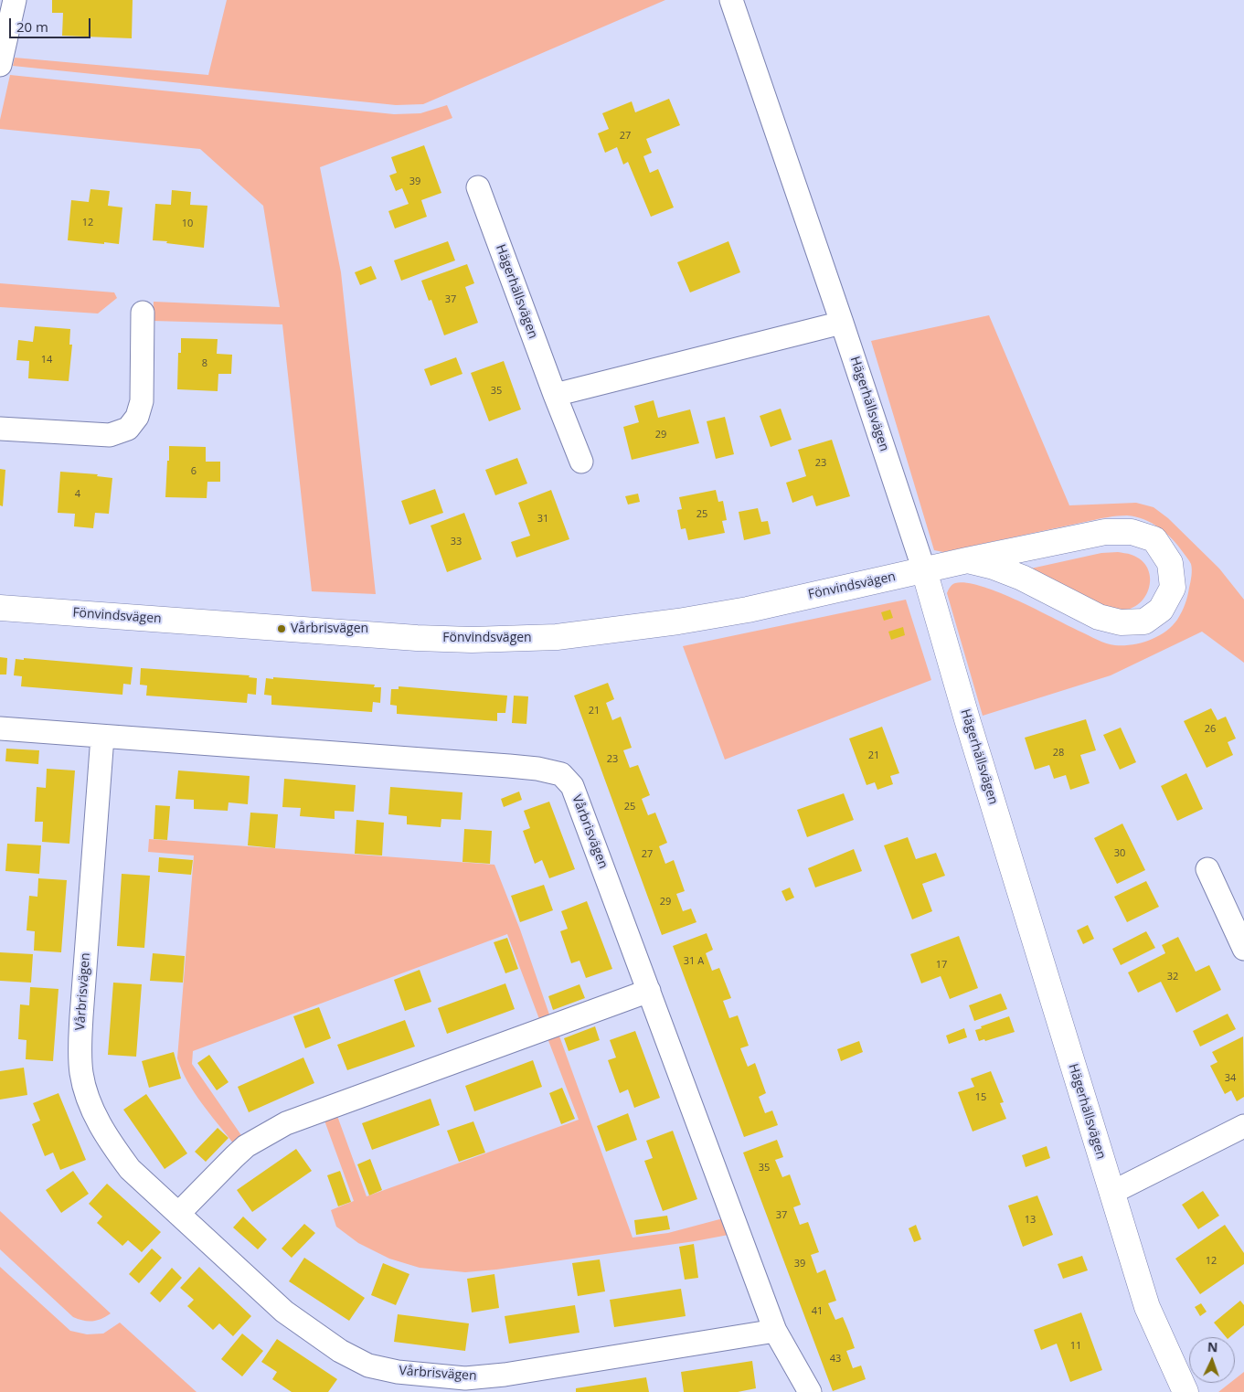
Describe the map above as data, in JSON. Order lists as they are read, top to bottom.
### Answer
{
  "streets": {
    "street": ["Hägerhällsvägen", "Fönvindsvägen", "Vårbrisvägen"]
  },
  "crossings": [
    ["Hägerhällsvägen", "Fönvindsvägen"]
  ],
  "places": ["Vårbrisvägen"],
  "house_numbers": [
    "27",
    "39",
    "12",
    "10",
    "37",
    "14",
    "8",
    "35",
    "29",
    "23",
    "6",
    "4",
    "25",
    "31",
    "33",
    "21",
    "26",
    "28",
    "21",
    "23",
    "25",
    "30",
    "27",
    "29",
    "31 A",
    "17",
    "32",
    "34",
    "15",
    "35",
    "37",
    "13",
    "12",
    "39",
    "41",
    "11",
    "43"
  ],
  "scale_bar": "20 m",
  "north": "top"
}
